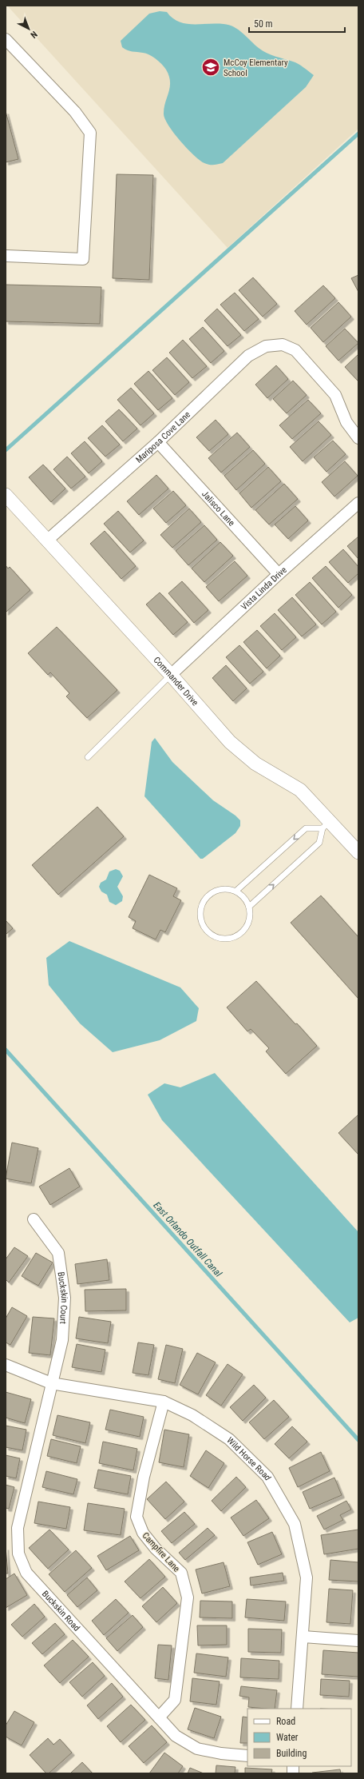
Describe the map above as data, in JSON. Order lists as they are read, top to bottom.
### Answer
{
  "streets": {
    "street": [
      "Mariposa Cove Lane",
      "Jalisco Lane",
      "Vista Linda Drive",
      "Commander Drive",
      "Buckskin Court",
      "Wild Horse Road",
      "Campfire Lane",
      "Buckskin Road"
    ]
  },
  "crossings": [
    ["Mariposa Cove Lane", "Jalisco Lane"],
    ["Mariposa Cove Lane", "Commander Drive"],
    ["Jalisco Lane", "Vista Linda Drive"],
    ["Vista Linda Drive", "Commander Drive"],
    ["Buckskin Court", "Wild Horse Road"],
    ["Buckskin Court", "Buckskin Road"],
    ["Wild Horse Road", "Campfire Lane"],
    ["Wild Horse Road", "Buckskin Road"],
    ["Campfire Lane", "Buckskin Road"]
  ],
  "water": ["East Orlando Outfall Canal"],
  "places": {
    "school or university": ["McCoy Elementary School"]
  },
  "legend": ["Road", "Water", "Building"],
  "scale_bar": "50 m",
  "north": "bottom right"
}
